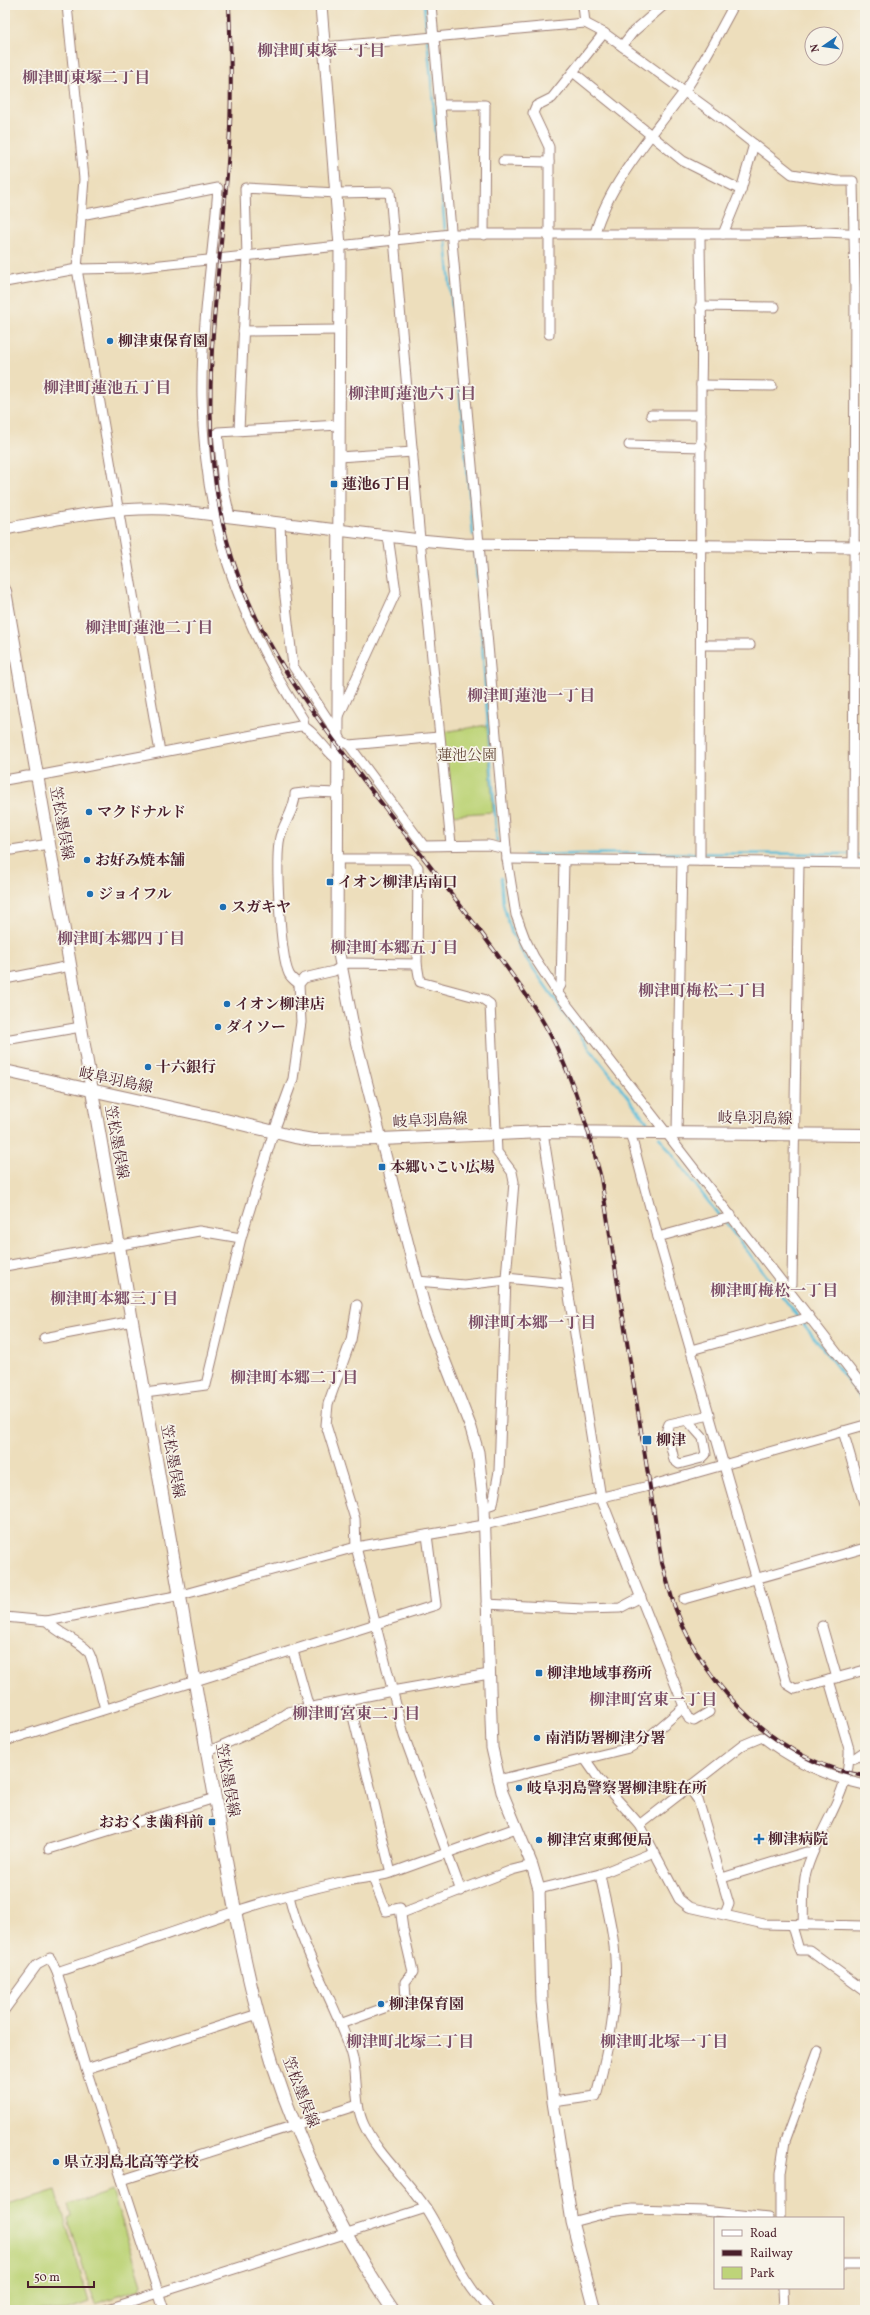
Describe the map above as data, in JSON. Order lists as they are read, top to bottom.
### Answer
{
  "streets": {
    "main road": ["笠松墨俣線", "岐阜羽島線"]
  },
  "crossings": [
    ["笠松墨俣線", "岐阜羽島線"]
  ],
  "districts": [
    "柳津町東塚一丁目",
    "柳津町東塚二丁目",
    "柳津町蓮池五丁目",
    "柳津町蓮池六丁目",
    "柳津町蓮池二丁目",
    "柳津町蓮池一丁目",
    "柳津町本郷四丁目",
    "柳津町本郷五丁目",
    "柳津町梅松二丁目",
    "柳津町梅松一丁目",
    "柳津町本郷三丁目",
    "柳津町本郷一丁目",
    "柳津町本郷二丁目",
    "柳津町宮東一丁目",
    "柳津町宮東二丁目",
    "柳津町北塚二丁目",
    "柳津町北塚一丁目"
  ],
  "parks": ["蓮池公園"],
  "places": {
    "other": [
      "柳津東保育園",
      "マクドナルド",
      "お好み焼本舗",
      "ジョイフル",
      "スガキヤ",
      "イオン柳津店",
      "ダイソー",
      "十六銀行",
      "南消防署柳津分署",
      "岐阜羽島警察署柳津駐在所",
      "柳津宮東郵便局",
      "柳津保育園",
      "県立羽島北高等学校"
    ],
    "transit": [
      "蓮池6丁目",
      "イオン柳津店南口",
      "本郷いこい広場",
      "柳津",
      "柳津地域事務所",
      "おおくま歯科前"
    ],
    "health": ["柳津病院"]
  },
  "legend": ["Road", "Railway", "Park"],
  "scale_bar": "50 m",
  "north": "left"
}
